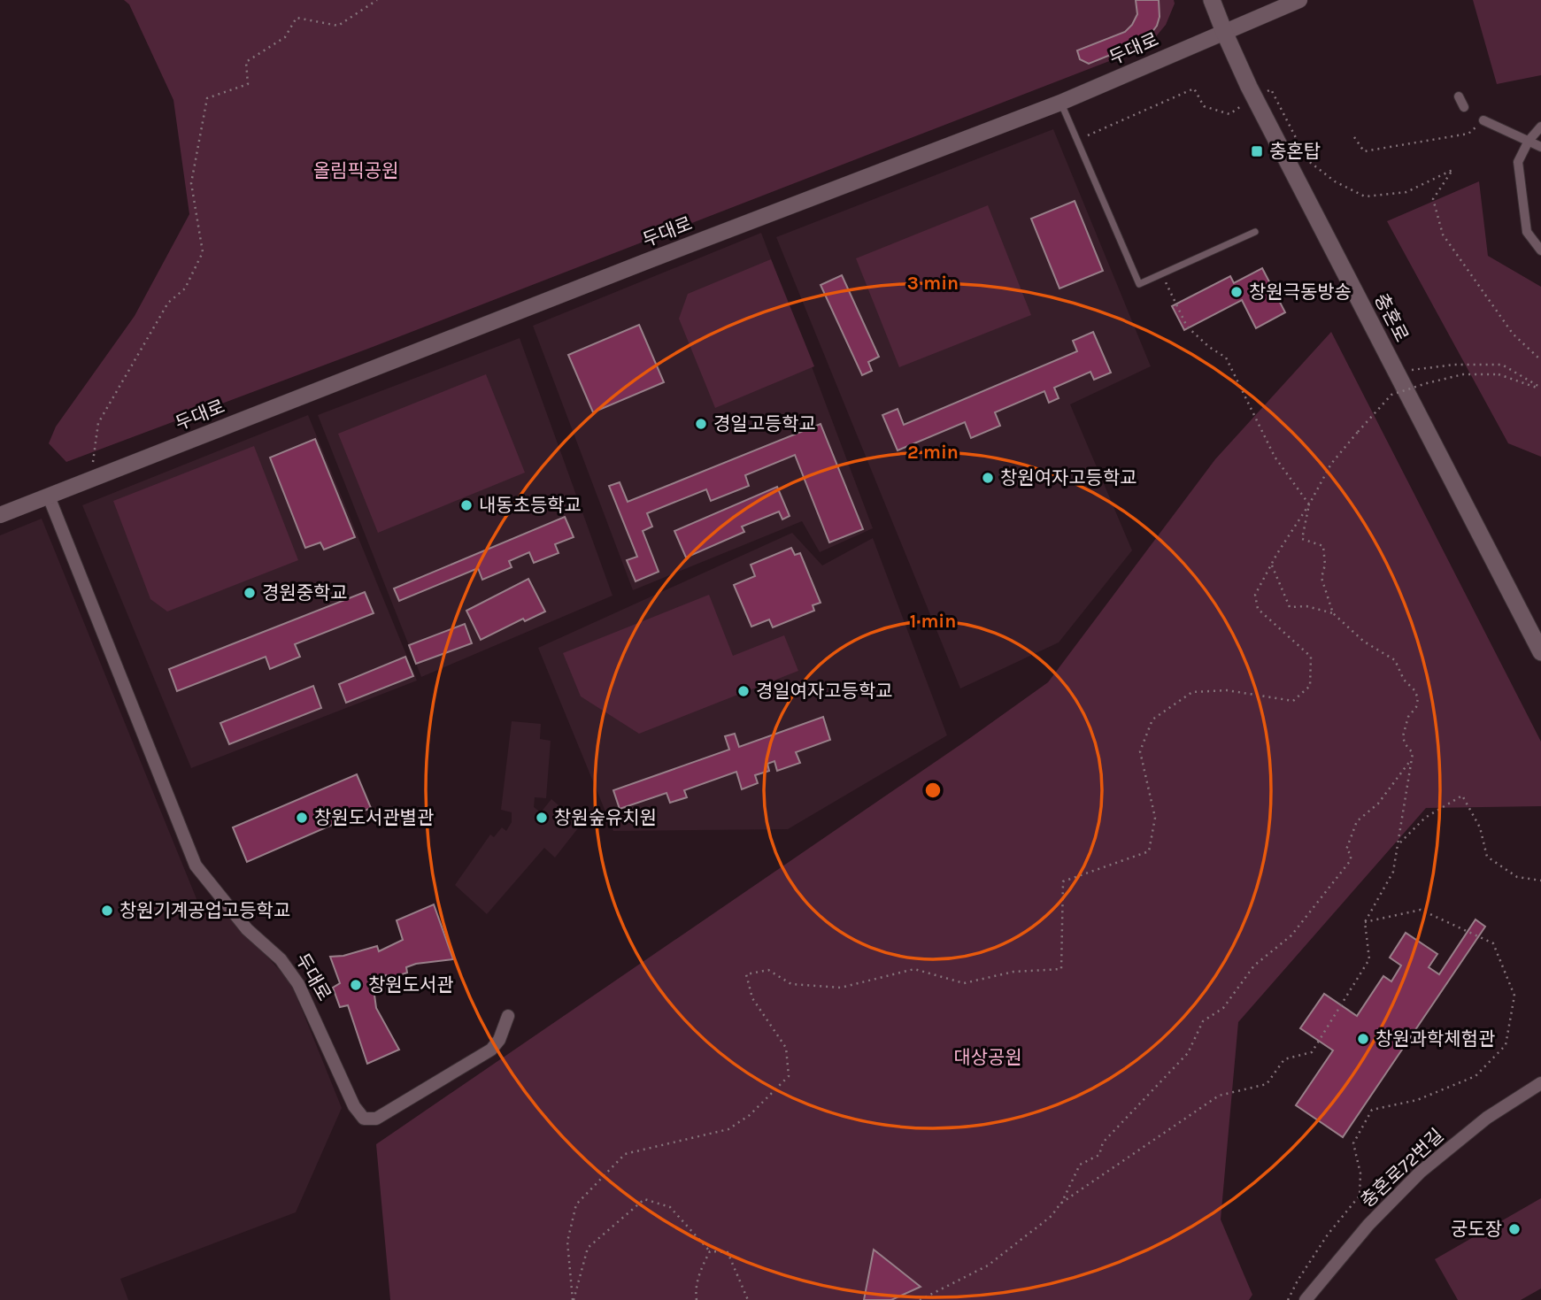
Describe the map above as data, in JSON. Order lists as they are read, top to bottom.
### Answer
{
  "streets": {
    "main road": ["충혼로"],
    "street": ["두대로", "충혼로72번길"]
  },
  "crossings": [
    ["두대로", "충혼로"]
  ],
  "parks": ["올림픽공원", "대상공원"],
  "places": {
    "transit": ["충혼탑"],
    "other": [
      "창원극동방송",
      "경일고등학교",
      "창원여자고등학교",
      "내동초등학교",
      "경원중학교",
      "경일여자고등학교",
      "창원도서관별관",
      "창원숲유치원",
      "창원기계공업고등학교",
      "창원도서관",
      "창원과학체험관",
      "궁도장"
    ]
  },
  "rings": ["3 min", "2 min", "1 min"]
}
